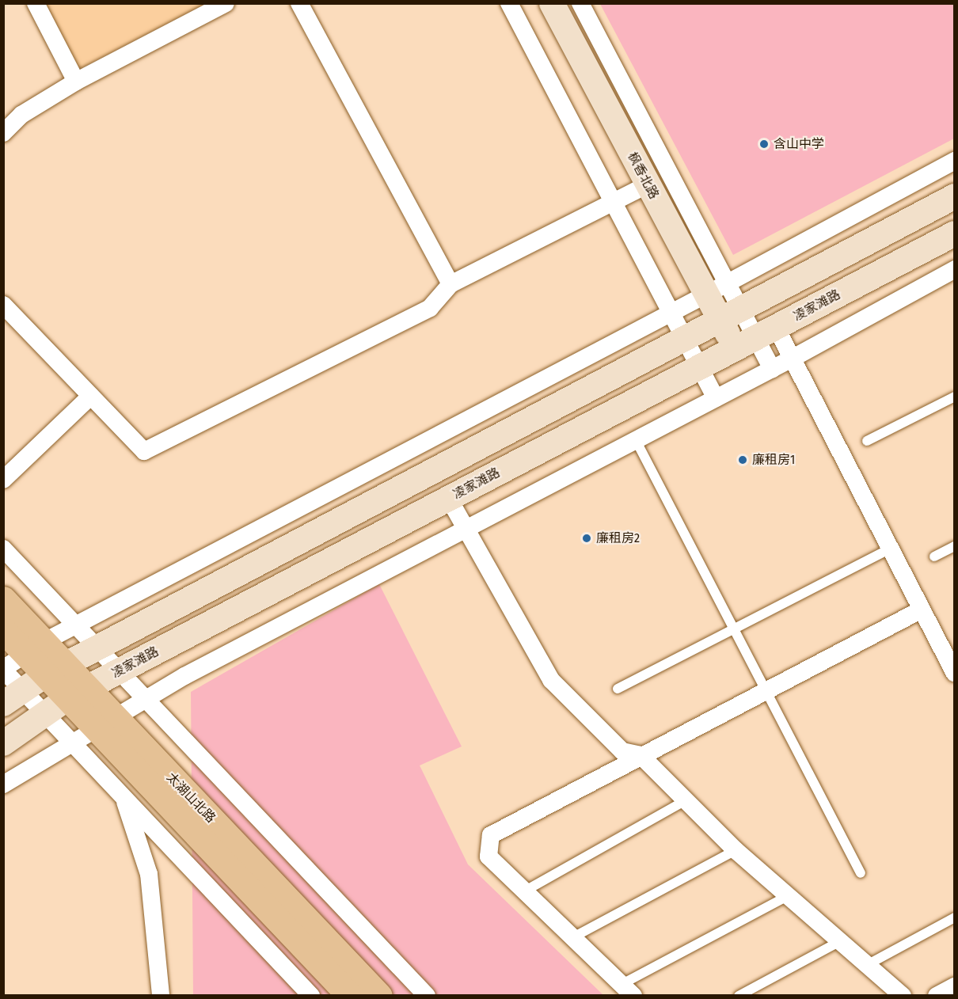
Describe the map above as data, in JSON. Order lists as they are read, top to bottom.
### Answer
{
  "streets": {
    "main road": ["枫香北路", "凌家滩路", "太湖山北路"]
  },
  "crossings": [
    ["枫香北路", "凌家滩路"],
    ["凌家滩路", "太湖山北路"]
  ],
  "places": ["含山中学", "廉租房1", "廉租房2"]
}
